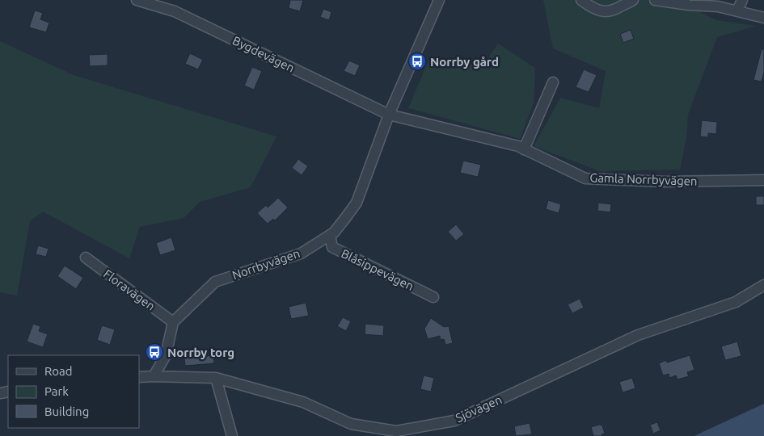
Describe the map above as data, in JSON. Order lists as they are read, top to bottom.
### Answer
{
  "streets": {
    "street": [
      "Bygdevägen",
      "Gamla Norrbyvägen",
      "Norrbyvägen",
      "Blåsippevägen",
      "Floravägen",
      "Sjövägen"
    ]
  },
  "crossings": [
    ["Bygdevägen", "Gamla Norrbyvägen"],
    ["Bygdevägen", "Norrbyvägen"],
    ["Gamla Norrbyvägen", "Norrbyvägen"],
    ["Norrbyvägen", "Blåsippevägen"],
    ["Norrbyvägen", "Floravägen"]
  ],
  "places": {
    "bus stop": ["Norrby gård", "Norrby torg"]
  },
  "legend": ["Road", "Park", "Building"]
}
